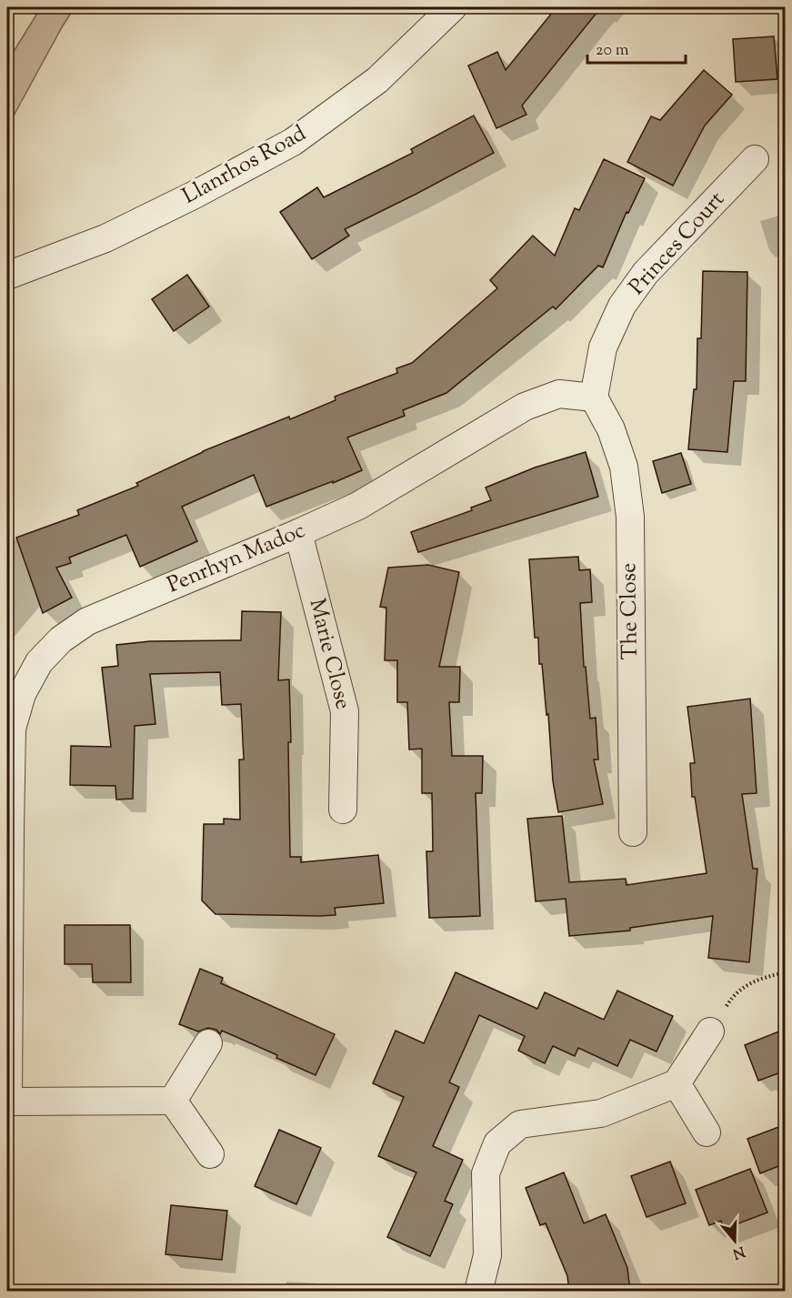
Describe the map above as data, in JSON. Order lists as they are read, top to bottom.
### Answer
{
  "streets": {
    "street": [
      "Llanrhos Road",
      "Princes Court",
      "Penrhyn Madoc",
      "The Close",
      "Marie Close"
    ]
  },
  "crossings": [
    ["Princes Court", "Penrhyn Madoc"],
    ["Princes Court", "The Close"],
    ["Penrhyn Madoc", "The Close"],
    ["Penrhyn Madoc", "Marie Close"]
  ],
  "scale_bar": "20 m",
  "north": "bottom"
}
